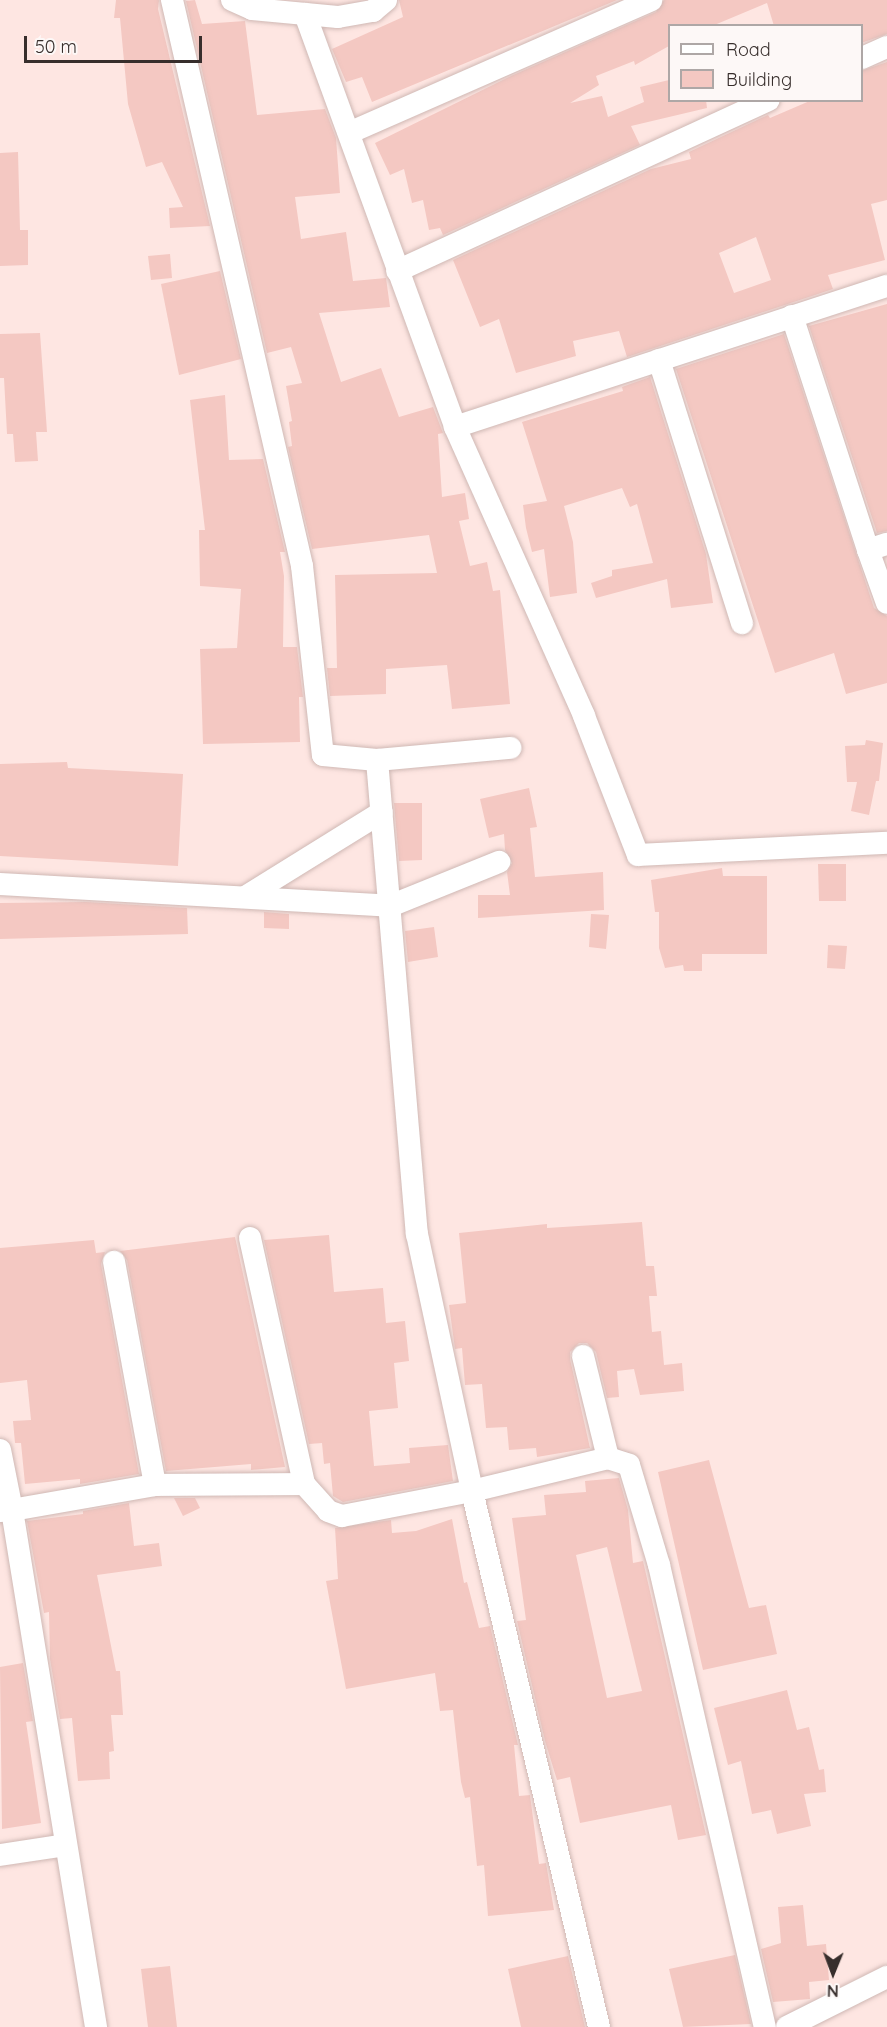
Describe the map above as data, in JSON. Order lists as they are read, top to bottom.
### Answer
{
  "legend": ["Road", "Building"],
  "scale_bar": "50 m",
  "north": "bottom"
}
